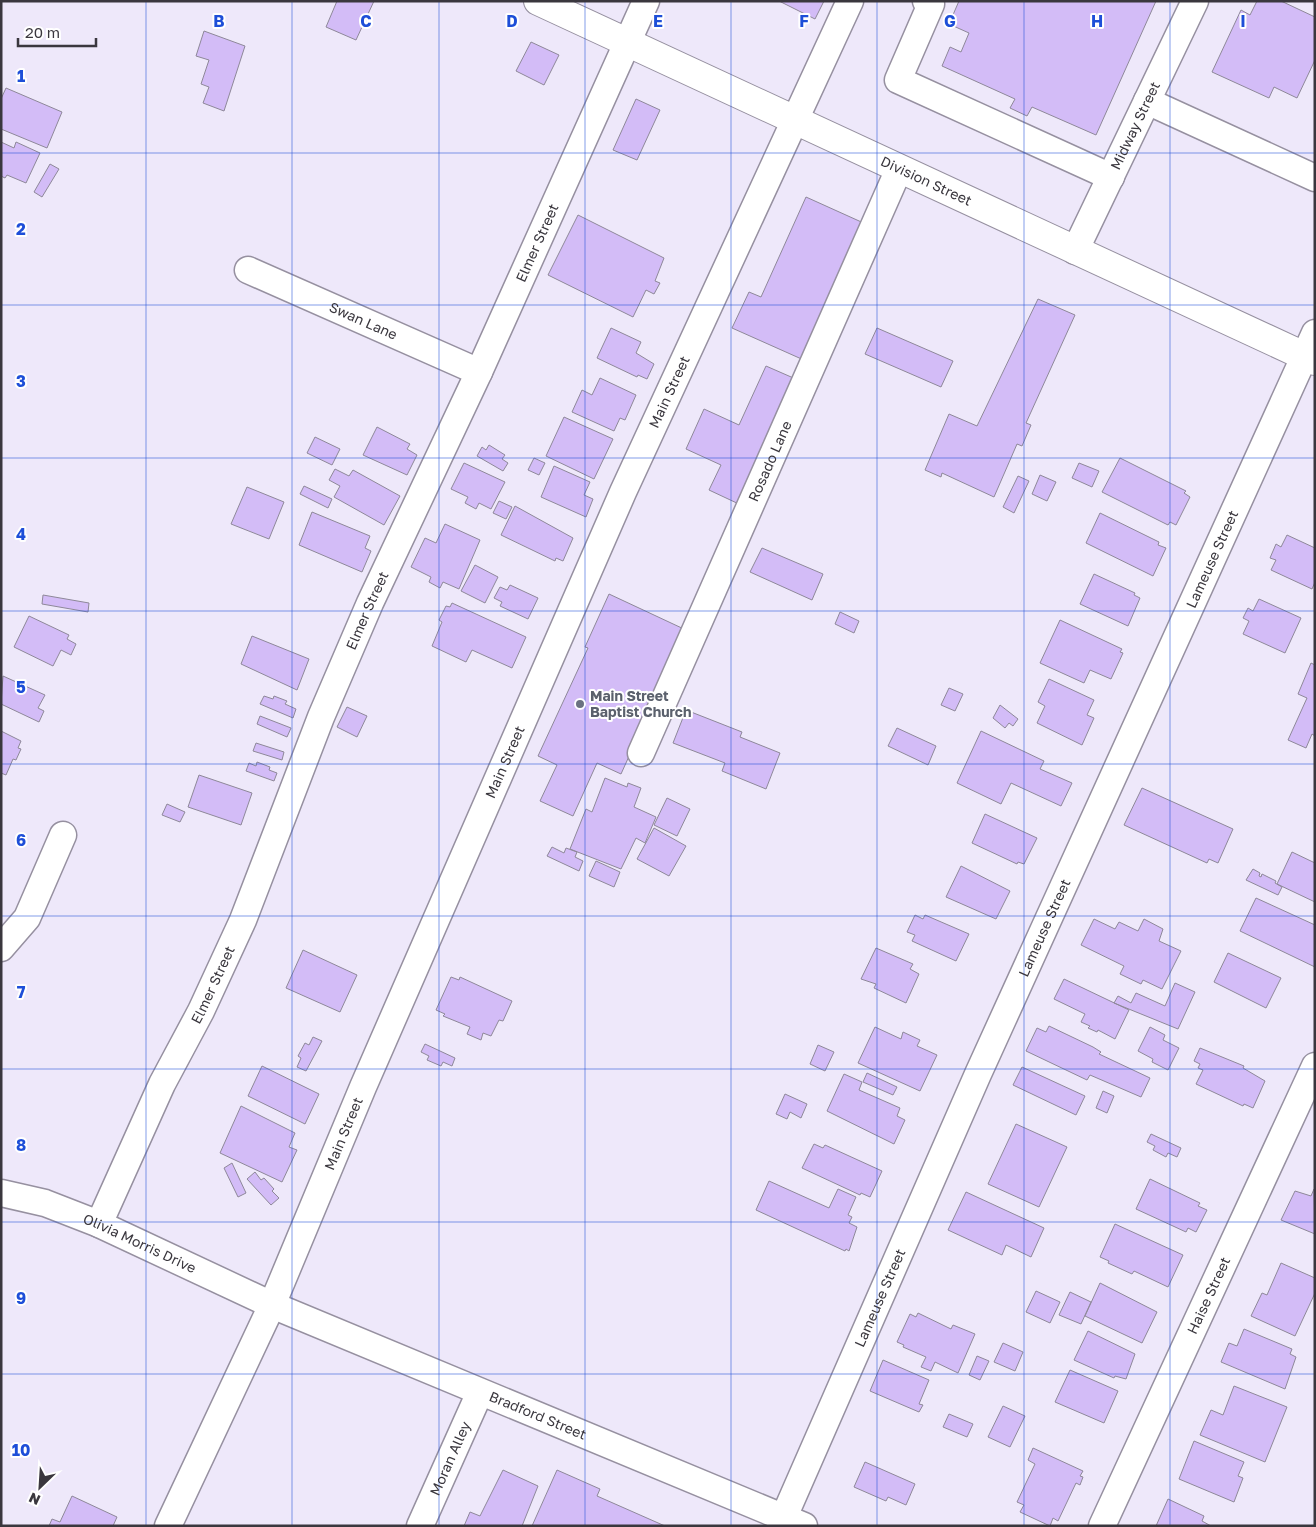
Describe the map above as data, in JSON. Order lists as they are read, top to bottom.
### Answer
{
  "streets": {
    "main road": ["Division Street"],
    "street": [
      "Midway Street",
      "Elmer Street",
      "Swan Lane",
      "Main Street",
      "Rosado Lane",
      "Lameuse Street",
      "Olivia Morris Drive",
      "Haise Street",
      "Bradford Street",
      "Moran Alley"
    ]
  },
  "crossings": [
    ["Midway Street", "Division Street"],
    ["Division Street", "Elmer Street"],
    ["Division Street", "Main Street"],
    ["Division Street", "Rosado Lane"],
    ["Division Street", "Lameuse Street"],
    ["Elmer Street", "Swan Lane"],
    ["Elmer Street", "Olivia Morris Drive"],
    ["Main Street", "Olivia Morris Drive"],
    ["Main Street", "Bradford Street"],
    ["Lameuse Street", "Bradford Street"],
    ["Olivia Morris Drive", "Bradford Street"],
    ["Bradford Street", "Moran Alley"]
  ],
  "places": ["Main Street Baptist Church"],
  "scale_bar": "20 m",
  "north": "bottom left",
  "grid": {
    "columns": [
      "B",
      "C",
      "D",
      "E",
      "F",
      "G",
      "H",
      "I"
    ],
    "rows": [
      "1",
      "2",
      "3",
      "4",
      "5",
      "6",
      "7",
      "8",
      "9",
      "10"
    ]
  }
}
